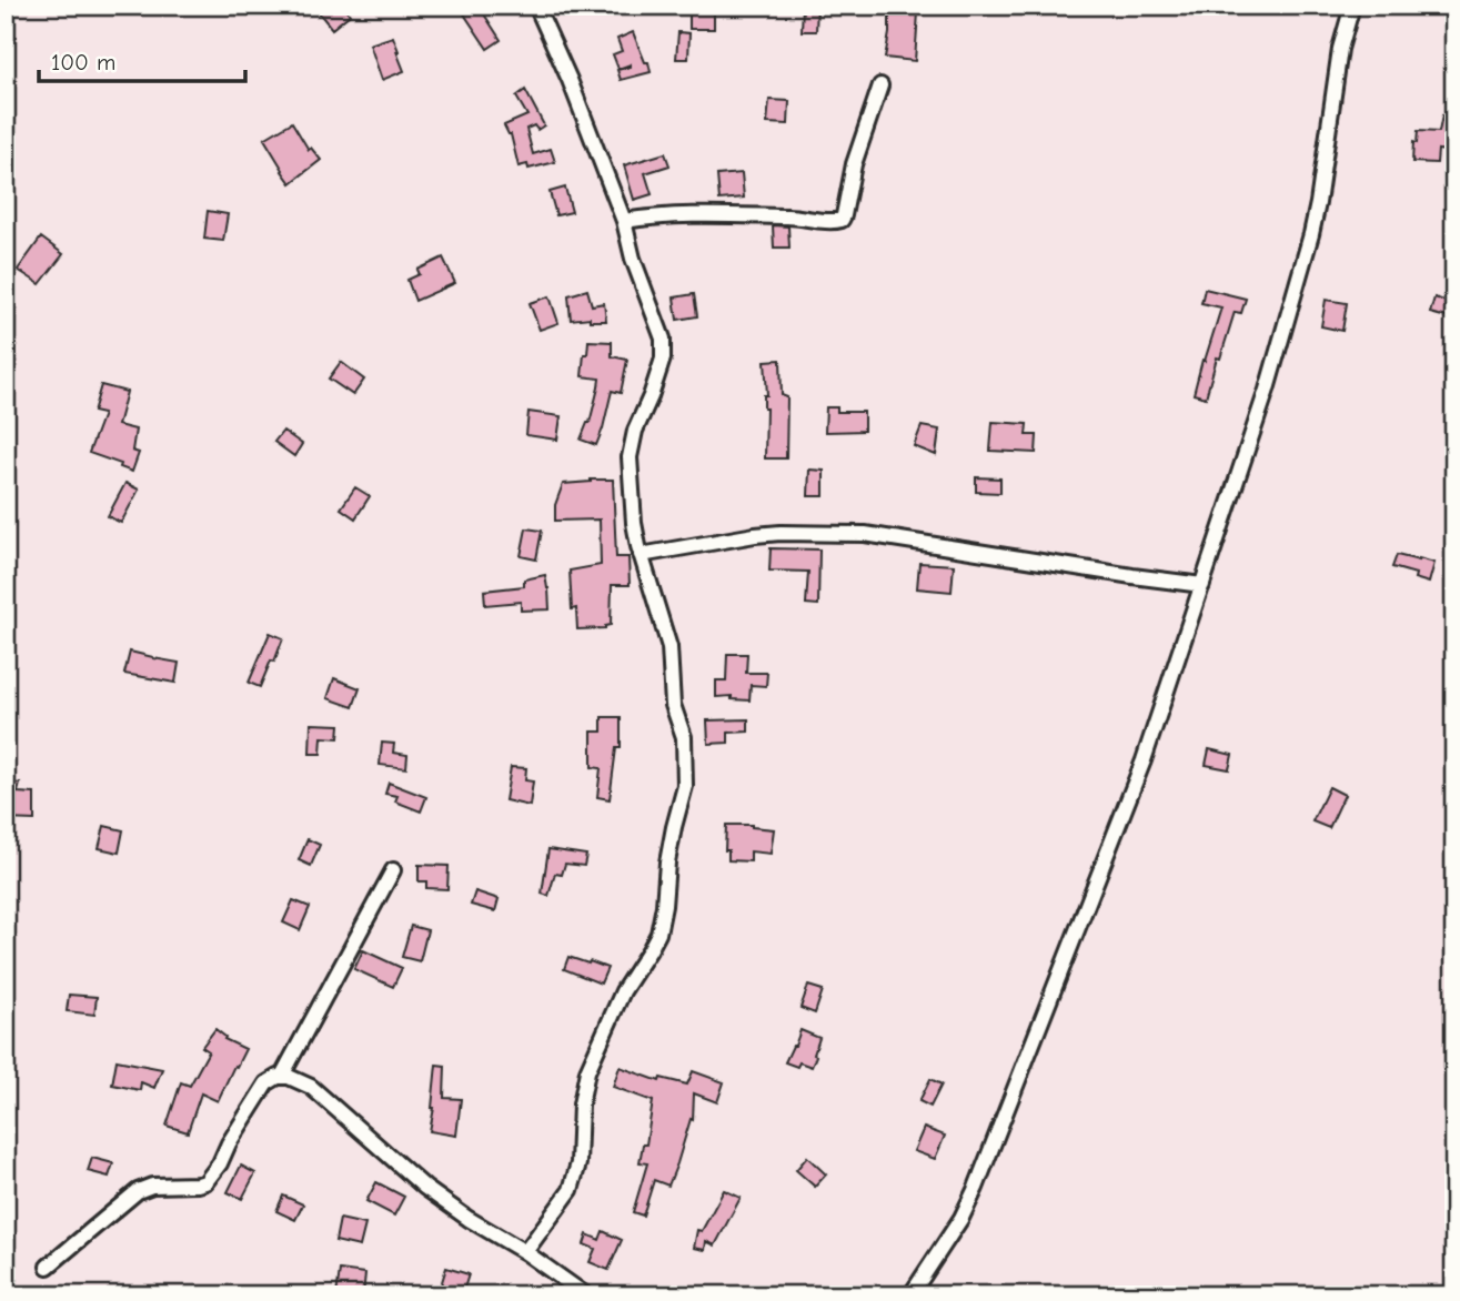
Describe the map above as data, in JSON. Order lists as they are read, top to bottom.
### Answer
{
  "scale_bar": "100 m"
}
